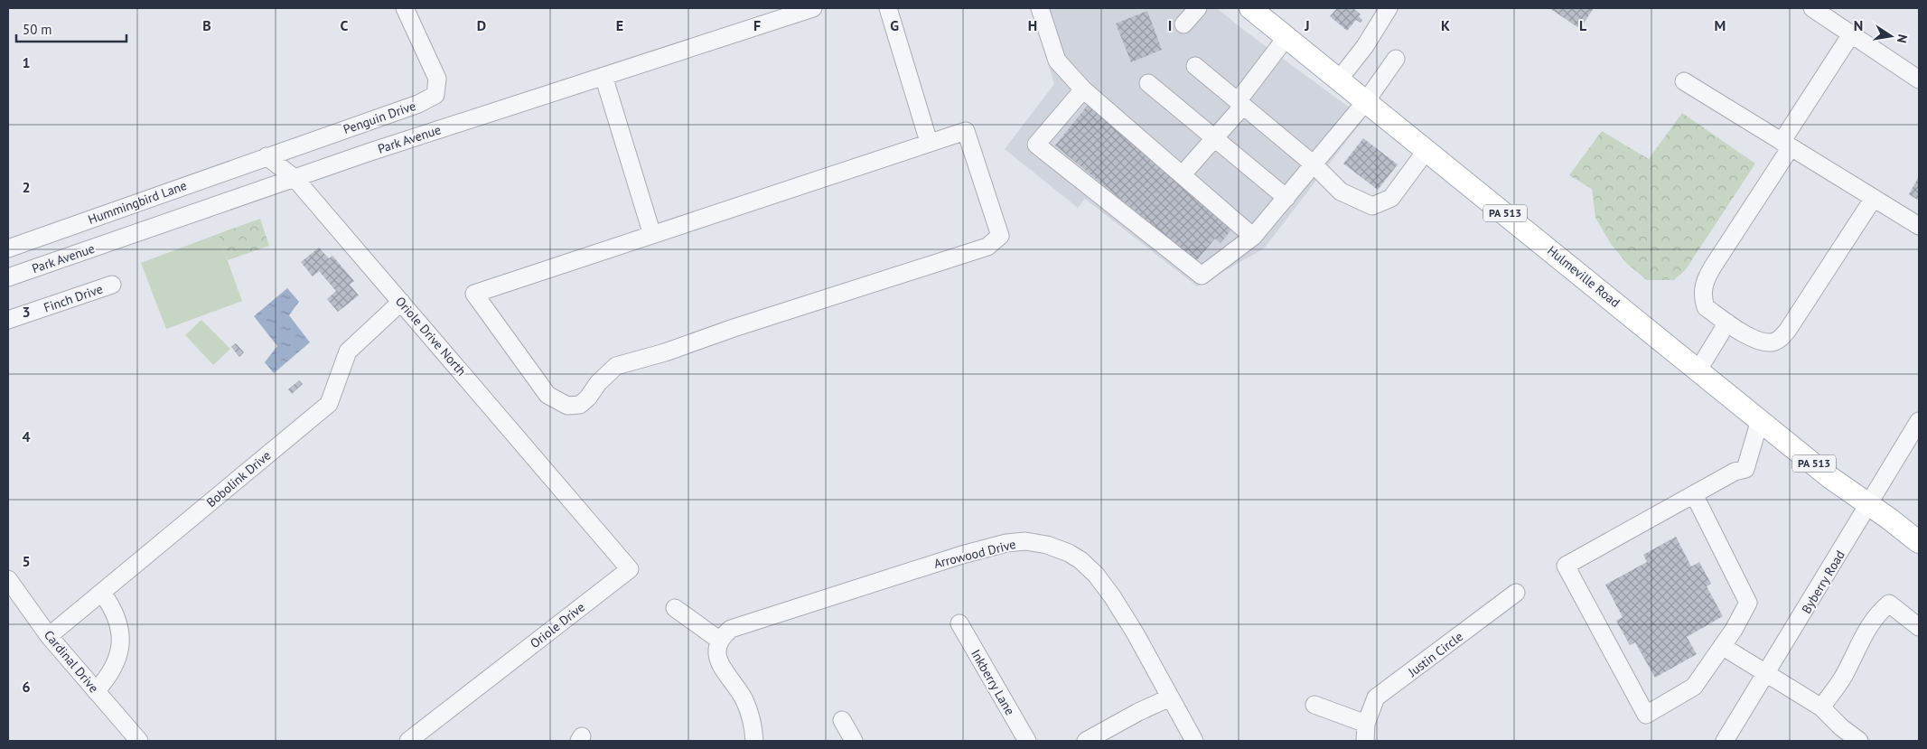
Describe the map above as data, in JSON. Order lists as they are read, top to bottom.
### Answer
{
  "streets": {
    "main road": ["PA 513", "Hulmeville Road"],
    "street": [
      "Penguin Drive",
      "Park Avenue",
      "Hummingbird Lane",
      "Finch Drive",
      "Oriole Drive North",
      "Bobolink Drive",
      "Arrowood Drive",
      "Byberry Road",
      "Oriole Drive",
      "Justin Circle",
      "Cardinal Drive",
      "Inkberry Lane"
    ]
  },
  "crossings": [
    ["Penguin Drive", "Hummingbird Lane"],
    ["Park Avenue", "Oriole Drive North"],
    ["Hulmeville Road", "Byberry Road"],
    ["Oriole Drive North", "Bobolink Drive"],
    ["Oriole Drive North", "Oriole Drive"],
    ["Bobolink Drive", "Cardinal Drive"]
  ],
  "scale_bar": "50 m",
  "north": "right",
  "grid": {
    "columns": [
      "B",
      "C",
      "D",
      "E",
      "F",
      "G",
      "H",
      "I",
      "J",
      "K",
      "L",
      "M",
      "N"
    ],
    "rows": [
      "1",
      "2",
      "3",
      "4",
      "5",
      "6"
    ]
  }
}
